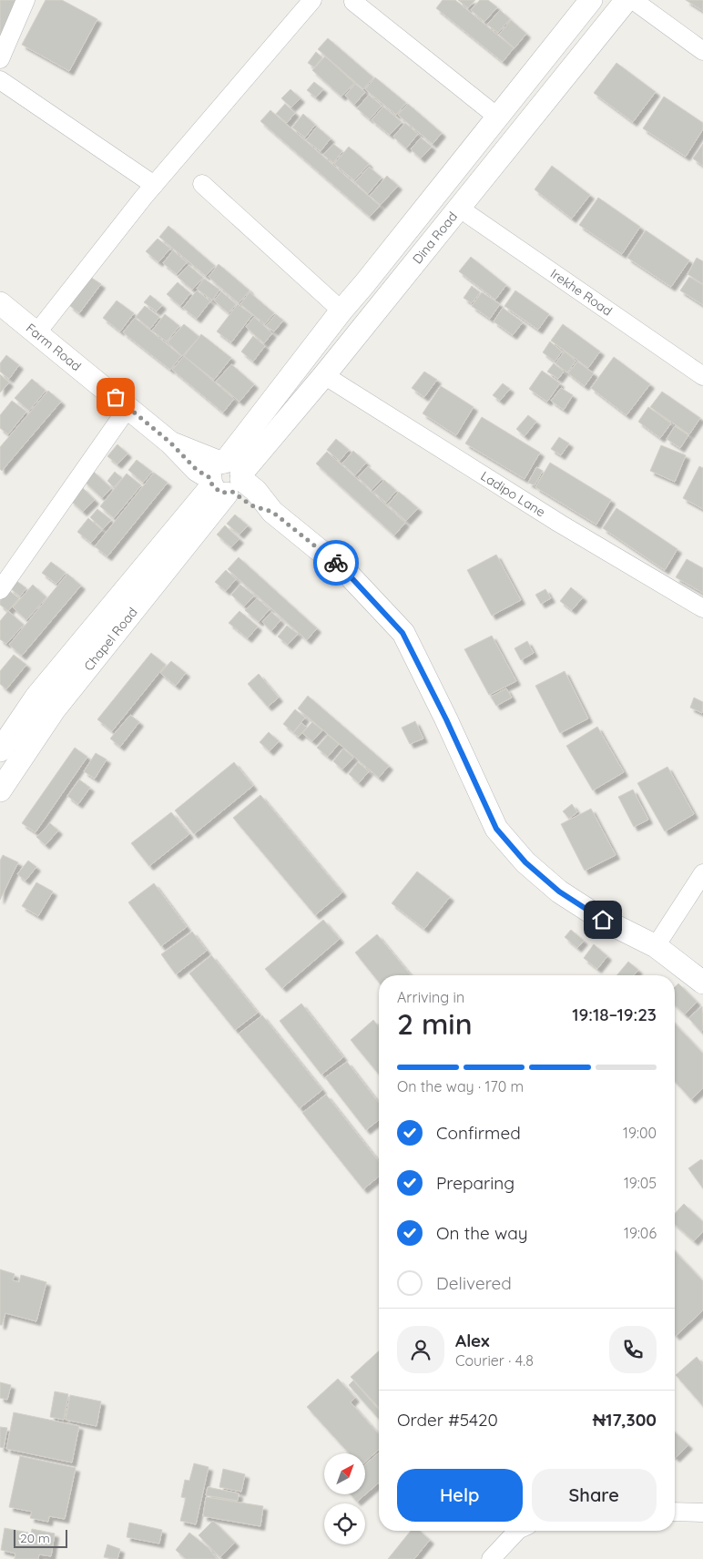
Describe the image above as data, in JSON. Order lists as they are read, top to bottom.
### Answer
{
  "streets": {
    "street": [
      "Dina Road",
      "Irekhe Road",
      "Farm Road",
      "Ladipo Lane",
      "Chapel Road"
    ]
  },
  "crossings": [
    ["Dina Road", "Irekhe Road"],
    ["Dina Road", "Farm Road"],
    ["Dina Road", "Ladipo Lane"],
    ["Dina Road", "Chapel Road"],
    ["Farm Road", "Chapel Road"]
  ],
  "scale_bar": "20 m",
  "north": "top right",
  "page": {
    "heading": ["2 min", "Arriving in", "19:18–19:23"],
    "panel": [
      "Alex",
      "Courier · 4.8",
      "Order #5420",
      "₦17,300"
    ],
    "bar": "On the way · 170 m",
    "list": [
      ["Confirmed", "19:00"],
      ["Preparing", "19:05"],
      ["On the way", "19:06"],
      "Delivered"
    ],
    "buttons": ["Help", "Share"],
    "scale": "20 m"
  }
}
